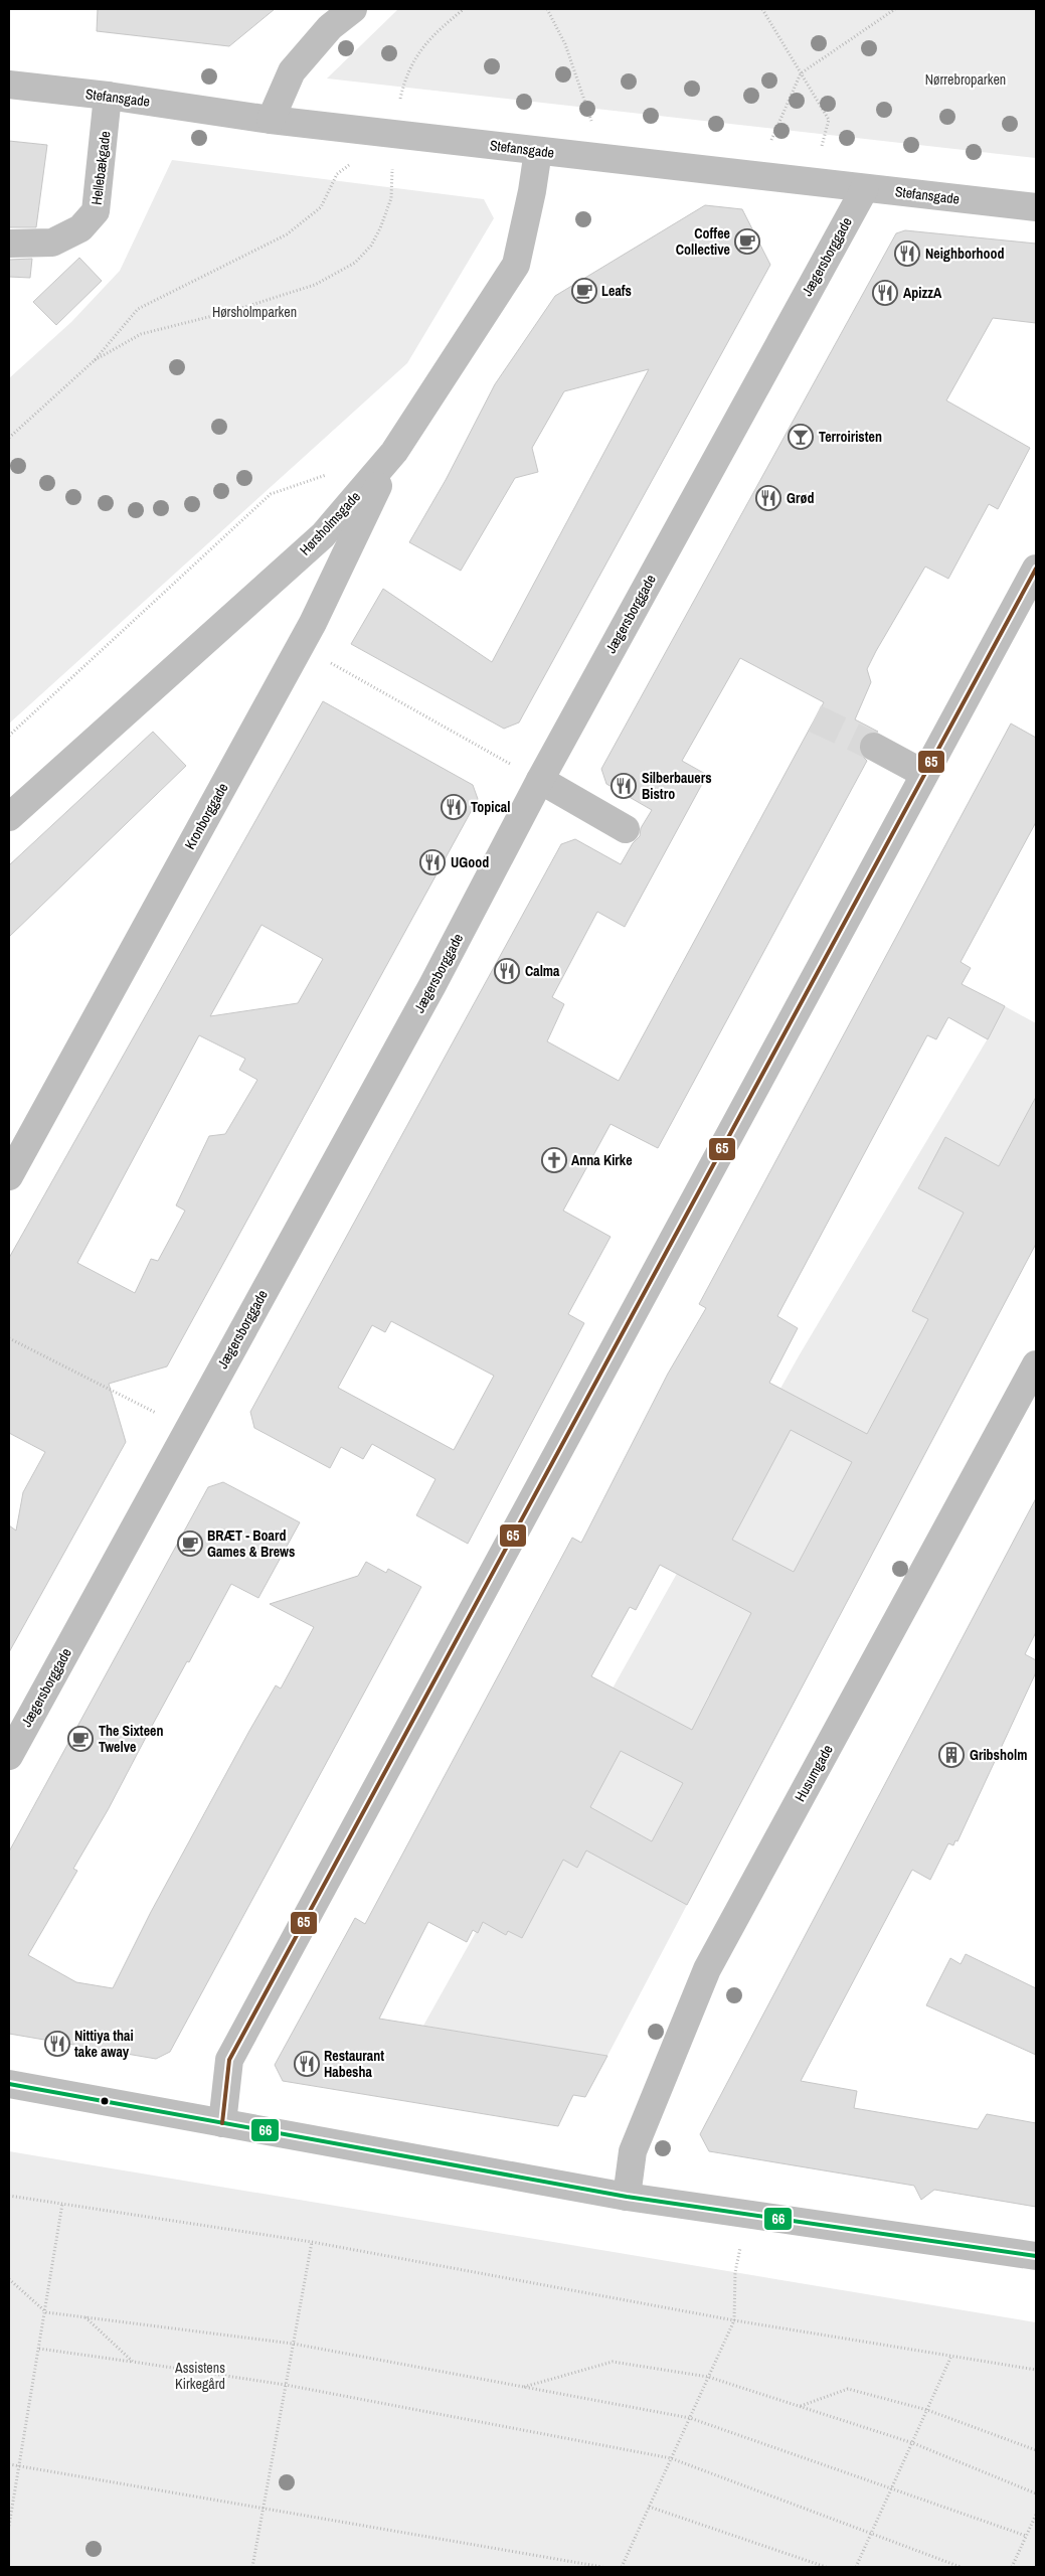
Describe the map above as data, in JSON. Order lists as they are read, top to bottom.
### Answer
{
  "streets": {
    "street": [
      "Stefansgade",
      "Hellebækgade",
      "Jægersborggade",
      "Hørsholmsgade",
      "Kronborggade",
      "Husumgade"
    ]
  },
  "crossings": [
    ["Stefansgade", "Hellebækgade"],
    ["Stefansgade", "Jægersborggade"],
    ["Stefansgade", "Hørsholmsgade"],
    ["Hørsholmsgade", "Kronborggade"]
  ],
  "parks": ["Nørrebroparken", "Hørsholmparken", "Assistens Kirkegård"],
  "places": {
    "cafe": [
      "Coffee Collective",
      "Leafs",
      "BRÆT - Board Games & Brews",
      "The Sixteen Twelve"
    ],
    "restaurant": [
      "Neighborhood",
      "ApizzA",
      "Grød",
      "Silberbauers Bistro",
      "Topical",
      "UGood",
      "Calma",
      "Nittiya thai take away",
      "Restaurant Habesha"
    ],
    "bar": ["Terroiristen"],
    "church": ["Anna Kirke"],
    "building": ["Gribsholm"]
  },
  "lines": ["transit line 65", "transit line 66"]
}
